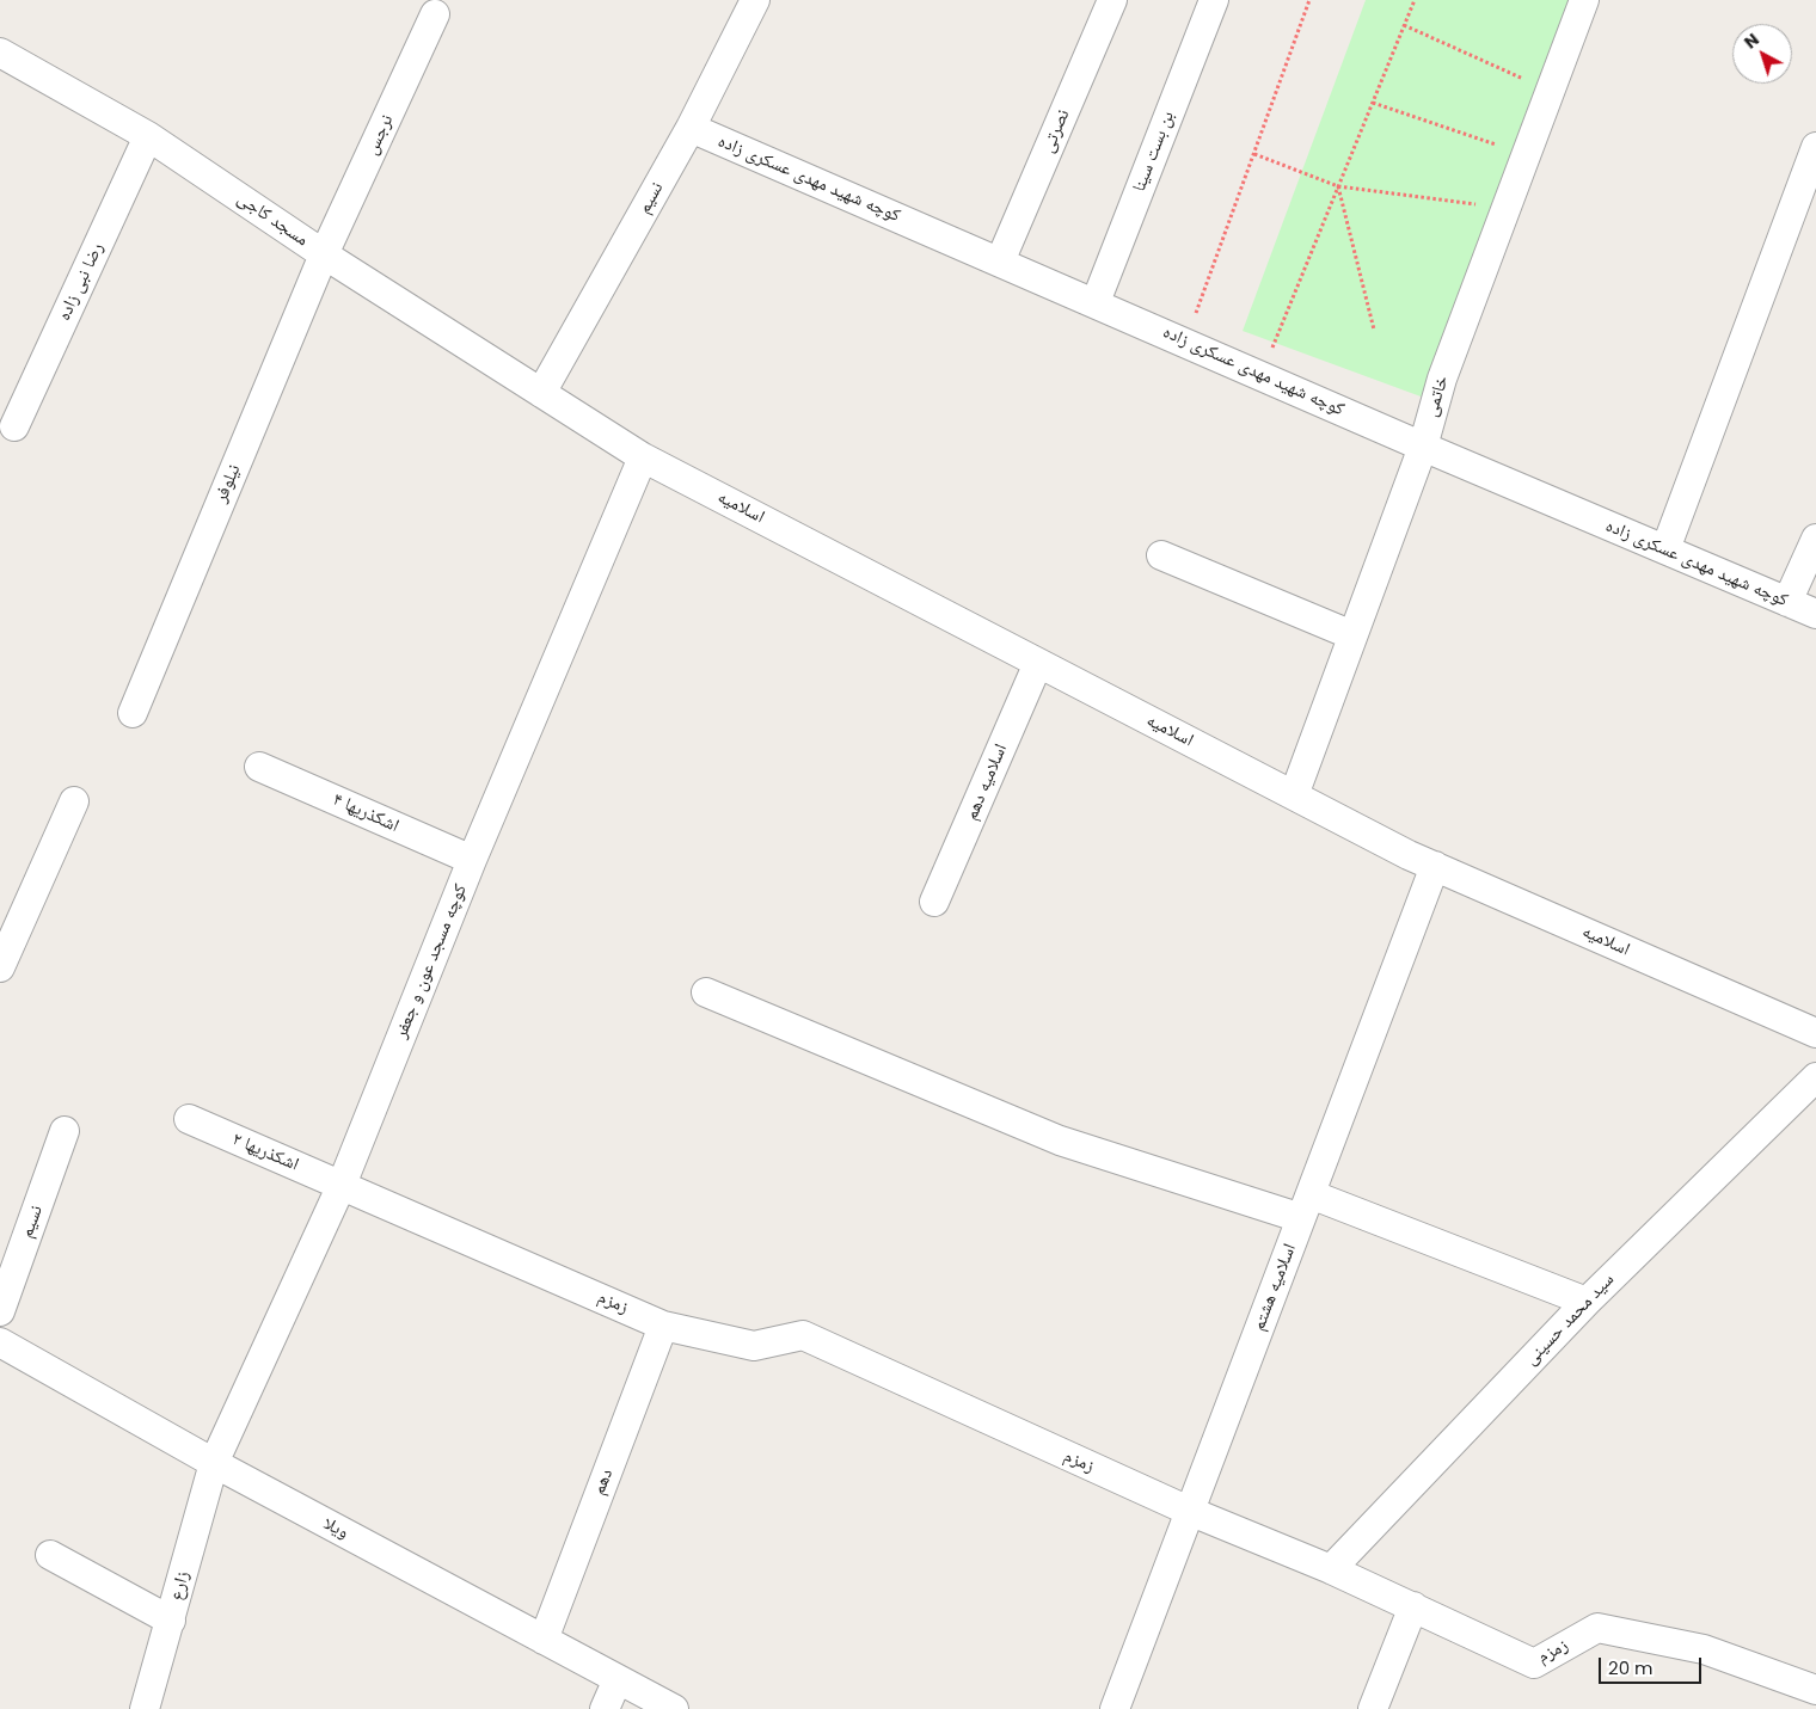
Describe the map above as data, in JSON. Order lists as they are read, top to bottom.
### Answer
{
  "streets": {
    "street": [
      "نصرتی",
      "نرجس",
      "بن بست سینا",
      "کوچه شهید مهدی عسکری زاده",
      "نسیم",
      "مسجد کاجی",
      "رضا نبی زاده",
      "خاتمی",
      "نیلوفر",
      "اسلامیه",
      "اسلامیه دهم",
      "اشکذریها ۴",
      "کوچه مسجد عون و جعفر",
      "اشکذریها ۲",
      "اسلامیه هشتم",
      "زمزم",
      "سید محمد حسینی",
      "دهم",
      "ویلا",
      "زارع"
    ]
  },
  "crossings": [
    ["نصرتی", "کوچه شهید مهدی عسکری زاده"],
    ["نرجس", "مسجد کاجی"],
    ["نرجس", "نیلوفر"],
    ["بن بست سینا", "کوچه شهید مهدی عسکری زاده"],
    ["کوچه شهید مهدی عسکری زاده", "نسیم"],
    ["کوچه شهید مهدی عسکری زاده", "خاتمی"],
    ["نسیم", "مسجد کاجی"],
    ["نسیم", "اسلامیه"],
    ["مسجد کاجی", "رضا نبی زاده"],
    ["مسجد کاجی", "نیلوفر"],
    ["مسجد کاجی", "اسلامیه"],
    ["خاتمی", "اسلامیه"],
    ["اسلامیه", "اسلامیه دهم"],
    ["اسلامیه", "کوچه مسجد عون و جعفر"],
    ["اسلامیه", "اسلامیه هشتم"],
    ["اشکذریها ۴", "کوچه مسجد عون و جعفر"],
    ["کوچه مسجد عون و جعفر", "اشکذریها ۲"],
    ["کوچه مسجد عون و جعفر", "زمزم"],
    ["کوچه مسجد عون و جعفر", "ویلا"],
    ["کوچه مسجد عون و جعفر", "زارع"],
    ["اشکذریها ۲", "زمزم"],
    ["اسلامیه هشتم", "زمزم"],
    ["زمزم", "سید محمد حسینی"],
    ["زمزم", "دهم"],
    ["دهم", "ویلا"],
    ["ویلا", "زارع"]
  ],
  "scale_bar": "20 m",
  "north": "top left"
}
